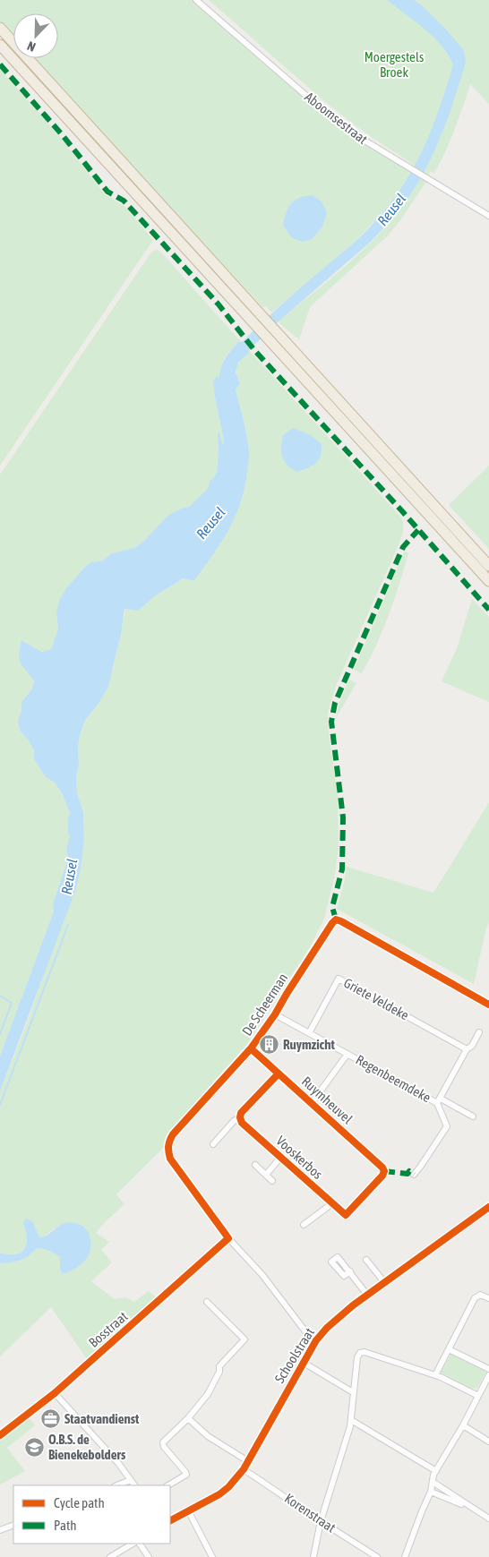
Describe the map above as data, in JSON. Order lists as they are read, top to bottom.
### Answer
{
  "streets": {
    "street": [
      "Aboomsestraat",
      "Griete Veldeke",
      "De Scheerman",
      "Regenbeemdeke",
      "Ruymheuvel",
      "Vooskerbos",
      "Bosstraat",
      "Schoolstraat",
      "Korenstraat"
    ]
  },
  "crossings": [
    ["Griete Veldeke", "Regenbeemdeke"],
    ["De Scheerman", "Regenbeemdeke"],
    ["De Scheerman", "Ruymheuvel"],
    ["De Scheerman", "Bosstraat"],
    ["De Scheerman", "Schoolstraat"],
    ["Ruymheuvel", "Vooskerbos"],
    ["Schoolstraat", "Korenstraat"]
  ],
  "water": ["Reusel"],
  "parks": ["Moergestels Broek"],
  "places": {
    "building": ["Ruymzicht"],
    "office": ["Staatvandienst"],
    "school or university": ["O.B.S. de Bienekebolders"]
  },
  "legend": ["Cycle path", "Path"],
  "north": "bottom left"
}
